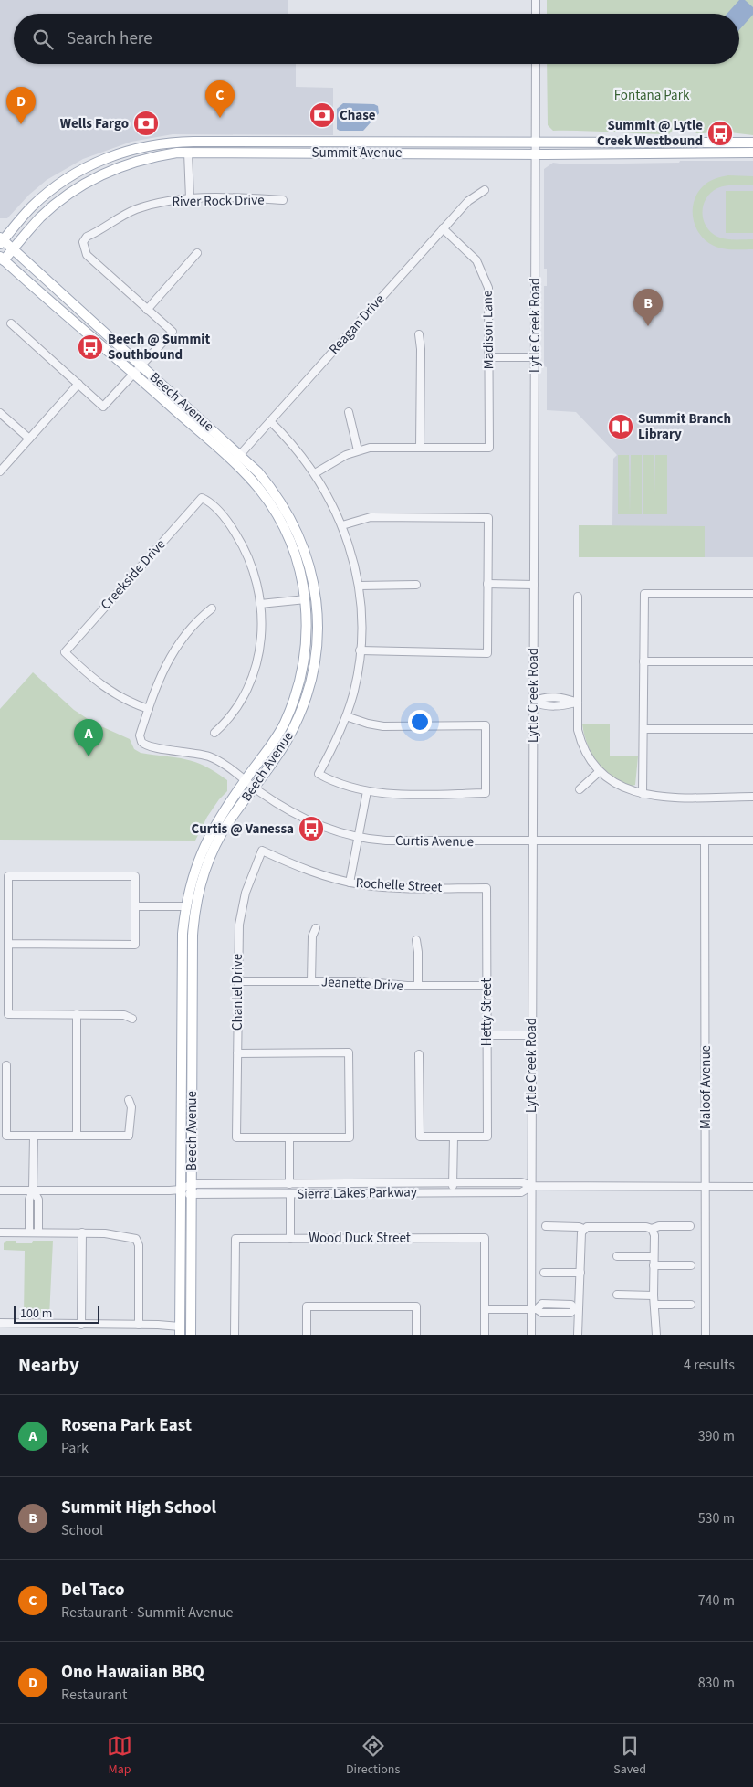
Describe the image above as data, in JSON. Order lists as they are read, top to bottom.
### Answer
{
  "streets": {
    "main road": ["Summit Avenue", "Beech Avenue"],
    "street": [
      "River Rock Drive",
      "Reagan Drive",
      "Lytle Creek Road",
      "Madison Lane",
      "Creekside Drive",
      "Curtis Avenue",
      "Rochelle Street",
      "Jeanette Drive",
      "Chantel Drive",
      "Hetty Street",
      "Maloof Avenue",
      "Sierra Lakes Parkway",
      "Wood Duck Street"
    ]
  },
  "crossings": [
    ["Summit Avenue", "Lytle Creek Road"],
    ["Summit Avenue", "Beech Avenue"],
    ["Reagan Drive", "Madison Lane"],
    ["Reagan Drive", "Beech Avenue"],
    ["Lytle Creek Road", "Curtis Avenue"],
    ["Lytle Creek Road", "Sierra Lakes Parkway"],
    ["Beech Avenue", "Curtis Avenue"],
    ["Beech Avenue", "Sierra Lakes Parkway"],
    ["Creekside Drive", "Curtis Avenue"],
    ["Curtis Avenue", "Maloof Avenue"],
    ["Rochelle Street", "Chantel Drive"],
    ["Rochelle Street", "Hetty Street"],
    ["Jeanette Drive", "Chantel Drive"],
    ["Jeanette Drive", "Hetty Street"],
    ["Maloof Avenue", "Sierra Lakes Parkway"]
  ],
  "parks": ["Fontana Park"],
  "places": {
    "bank": ["Chase", "Wells Fargo"],
    "bus stop": ["Summit @ Lytle Creek Westbound", "Beech @ Summit Southbound", "Curtis @ Vanessa"],
    "library": ["Summit Branch Library"]
  },
  "scale_bar": "100 m",
  "page": {
    "search": "Search here",
    "pins": [
      "C",
      "D",
      "B",
      "A"
    ],
    "scale": "100 m",
    "heading": ["Nearby", "4 results"],
    "list": [
      {
        "mark": "A",
        "name": "Rosena Park East",
        "note": "Park",
        "value": "390 m"
      },
      {
        "mark": "B",
        "name": "Summit High School",
        "note": "School",
        "value": "530 m"
      },
      {
        "mark": "C",
        "name": "Del Taco",
        "note": "Restaurant · Summit Avenue",
        "value": "740 m"
      },
      {
        "mark": "D",
        "name": "Ono Hawaiian BBQ",
        "note": "Restaurant",
        "value": "830 m"
      }
    ],
    "nav": ["Map", "Directions", "Saved"]
  }
}
